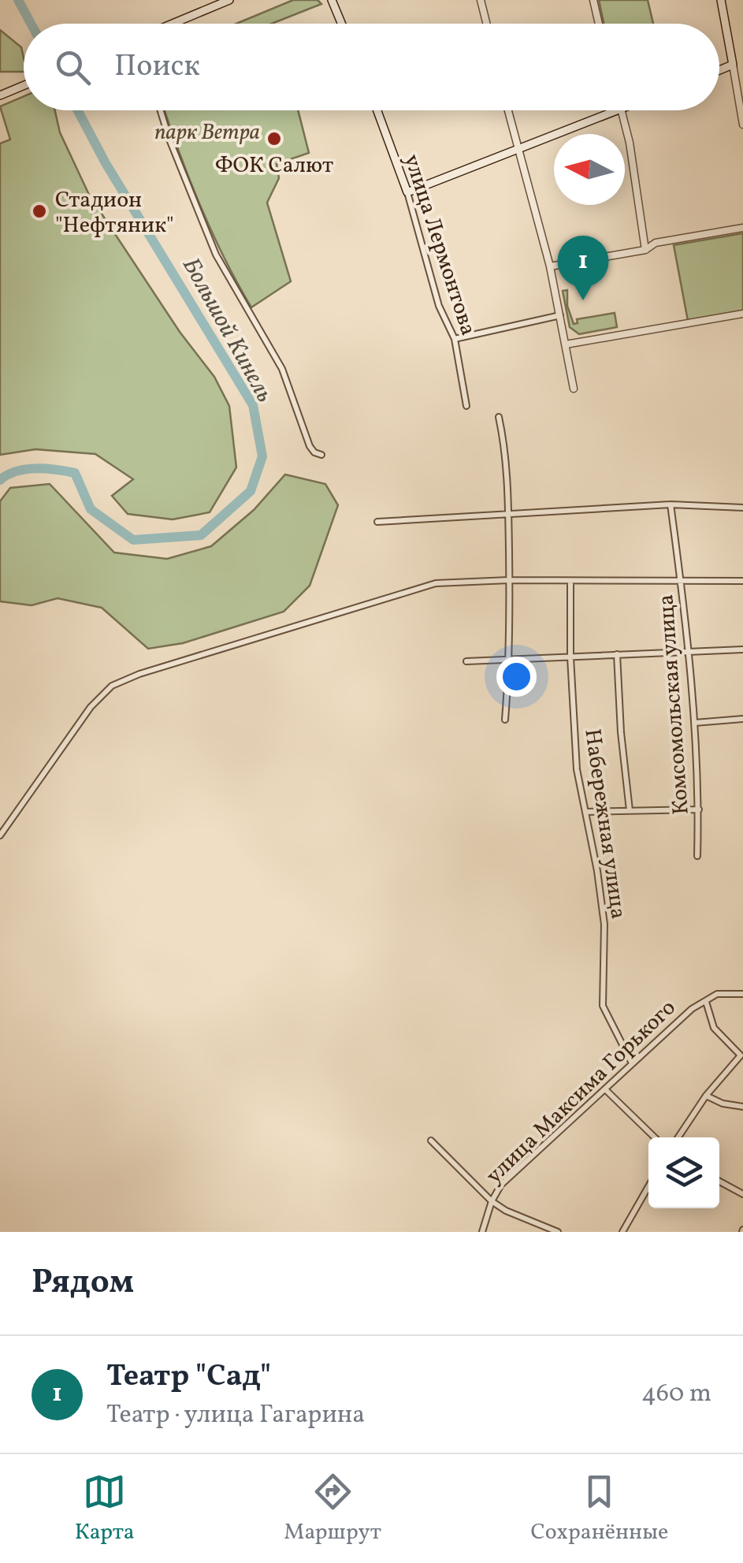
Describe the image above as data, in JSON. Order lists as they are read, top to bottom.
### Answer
{
  "streets": {
    "main road": ["улица Лермонтова"],
    "street": ["Комсомольская улица", "Набережная улица", "улица Максима Горького"]
  },
  "crossings": [
    ["Набережная улица", "улица Максима Горького"]
  ],
  "water": ["Большой Кинель"],
  "parks": ["парк Ветра"],
  "places": ["ФОК Салют", "Стадион \"Нефтяник\""],
  "north": "left",
  "page": {
    "search": "Поиск",
    "pins": "1",
    "heading": "Рядом",
    "list": [
      {
        "mark": "1",
        "name": "Театр \"Сад\"",
        "note": "Театр · улица Гагарина",
        "value": "460 m"
      }
    ],
    "nav": ["Карта", "Маршрут", "Сохранённые"]
  }
}
